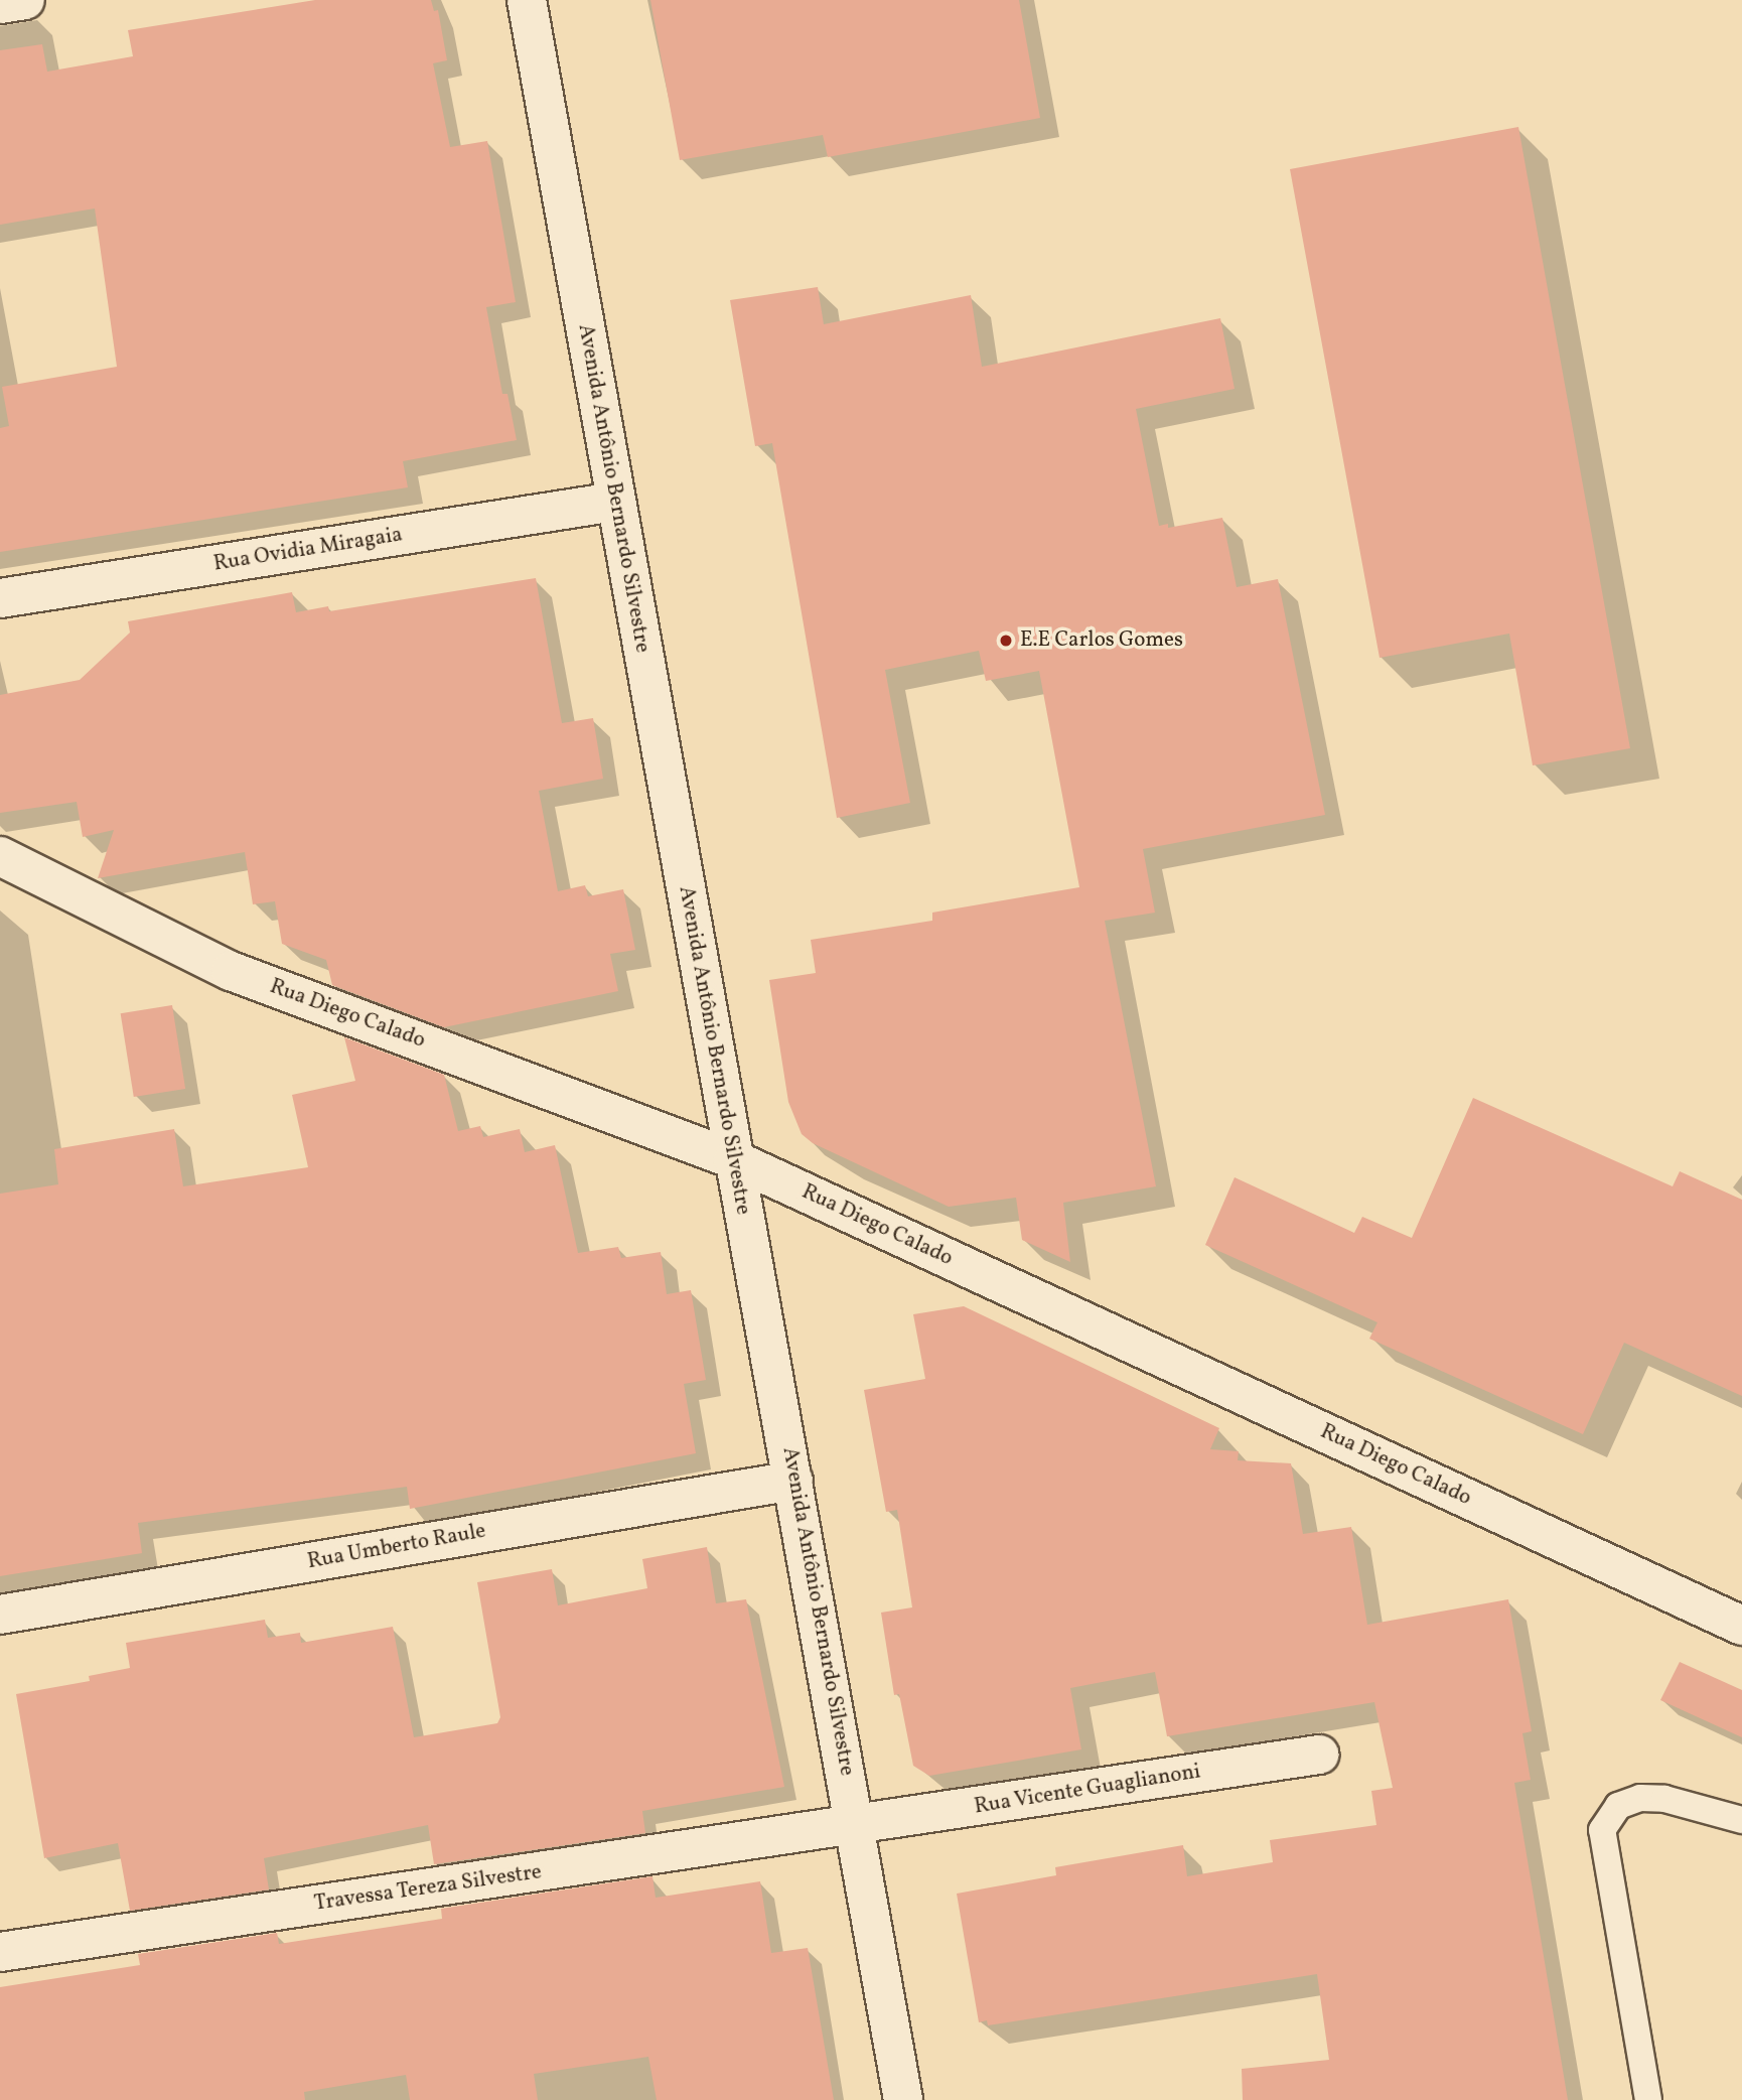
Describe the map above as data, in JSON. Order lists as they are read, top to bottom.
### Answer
{
  "streets": {
    "street": [
      "Avenida Antônio Bernardo Silvestre",
      "Rua Ovidia Miragaia",
      "Rua Diego Calado",
      "Rua Umberto Raule",
      "Rua Vicente Guaglianoni",
      "Travessa Tereza Silvestre"
    ]
  },
  "crossings": [
    ["Avenida Antônio Bernardo Silvestre", "Rua Ovidia Miragaia"],
    ["Avenida Antônio Bernardo Silvestre", "Rua Diego Calado"],
    ["Avenida Antônio Bernardo Silvestre", "Rua Umberto Raule"],
    ["Avenida Antônio Bernardo Silvestre", "Rua Vicente Guaglianoni"],
    ["Avenida Antônio Bernardo Silvestre", "Travessa Tereza Silvestre"],
    ["Rua Vicente Guaglianoni", "Travessa Tereza Silvestre"]
  ],
  "places": ["E.E Carlos Gomes"]
}
